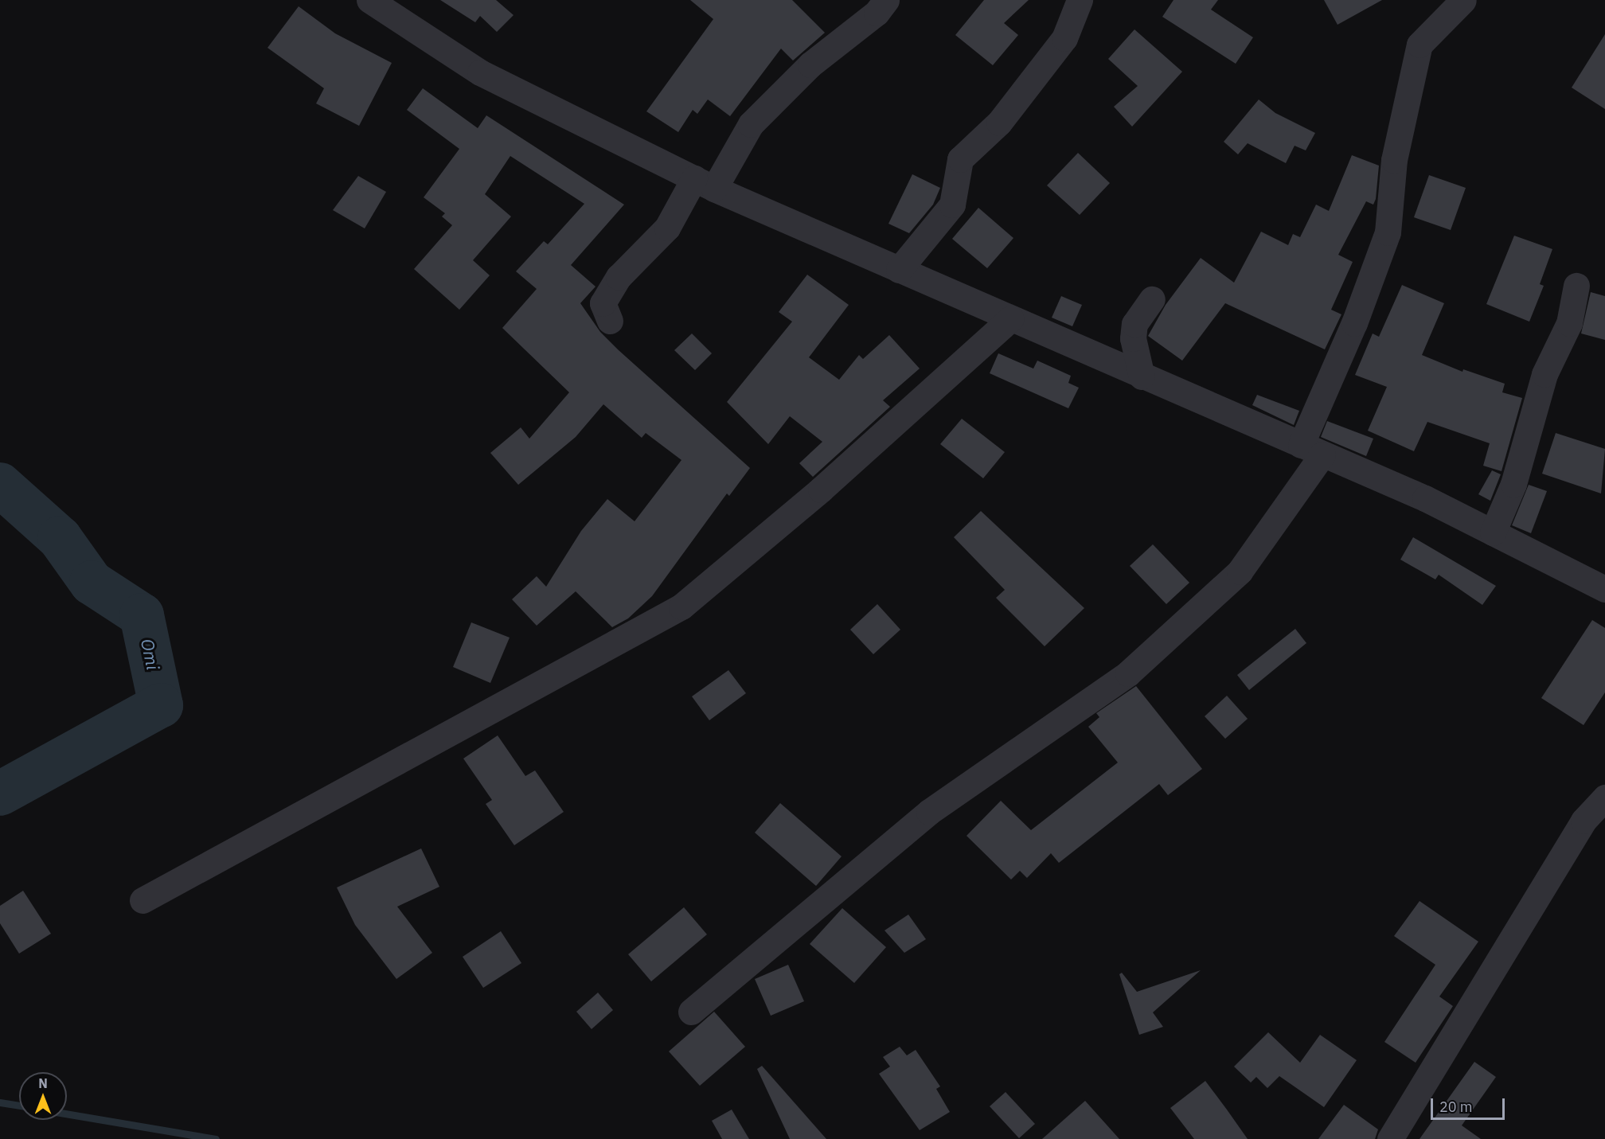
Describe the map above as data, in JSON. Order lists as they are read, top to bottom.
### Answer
{
  "water": ["Omi"],
  "scale_bar": "20 m",
  "north": "top"
}
